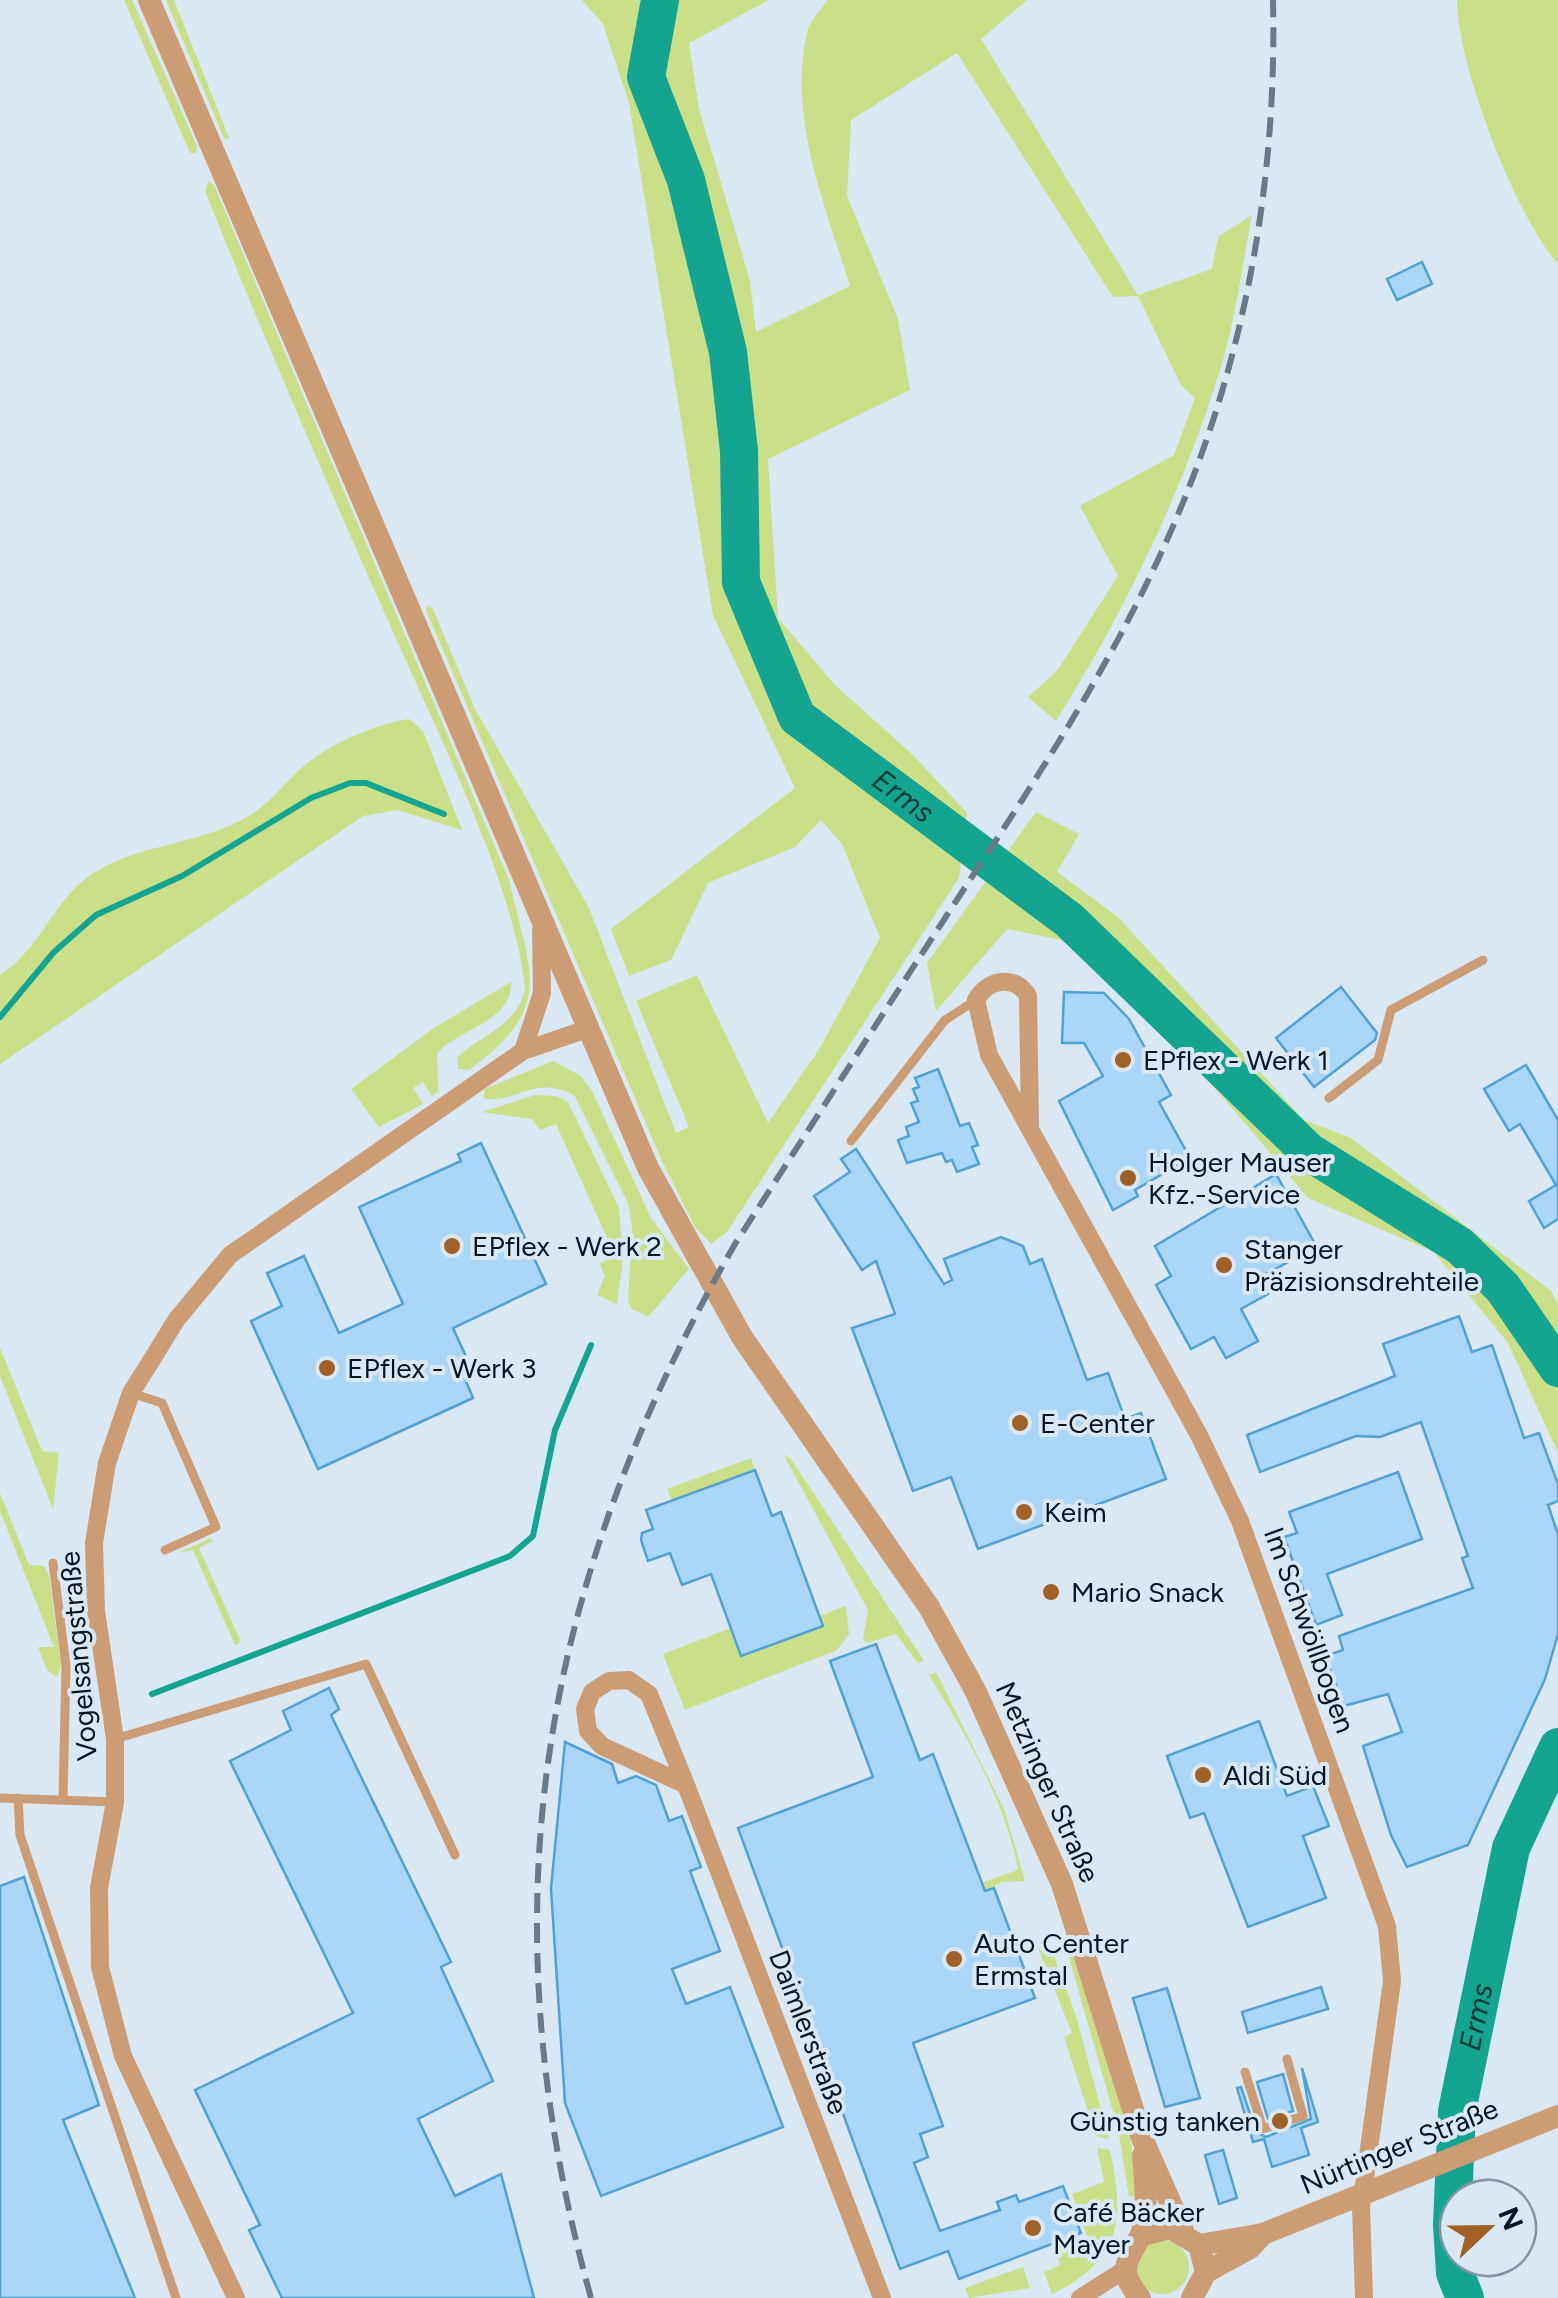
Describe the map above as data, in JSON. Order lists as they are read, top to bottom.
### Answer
{
  "streets": {
    "street": [
      "Im Schwöllbogen",
      "Vogelsangstraße",
      "Metzinger Straße",
      "Daimlerstraße",
      "Nürtinger Straße"
    ]
  },
  "crossings": [
    ["Im Schwöllbogen", "Nürtinger Straße"],
    ["Vogelsangstraße", "Metzinger Straße"],
    ["Metzinger Straße", "Nürtinger Straße"]
  ],
  "water": ["Erms"],
  "places": [
    "EPflex - Werk 1",
    "Holger Mauser Kfz.-Service",
    "EPflex - Werk 2",
    "Stanger Präzisionsdrehteile",
    "EPflex - Werk 3",
    "E-Center",
    "Keim",
    "Mario Snack",
    "Aldi Süd",
    "Auto Center Ermstal",
    "Günstig tanken",
    "Café Bäcker Mayer"
  ],
  "north": "right"
}
